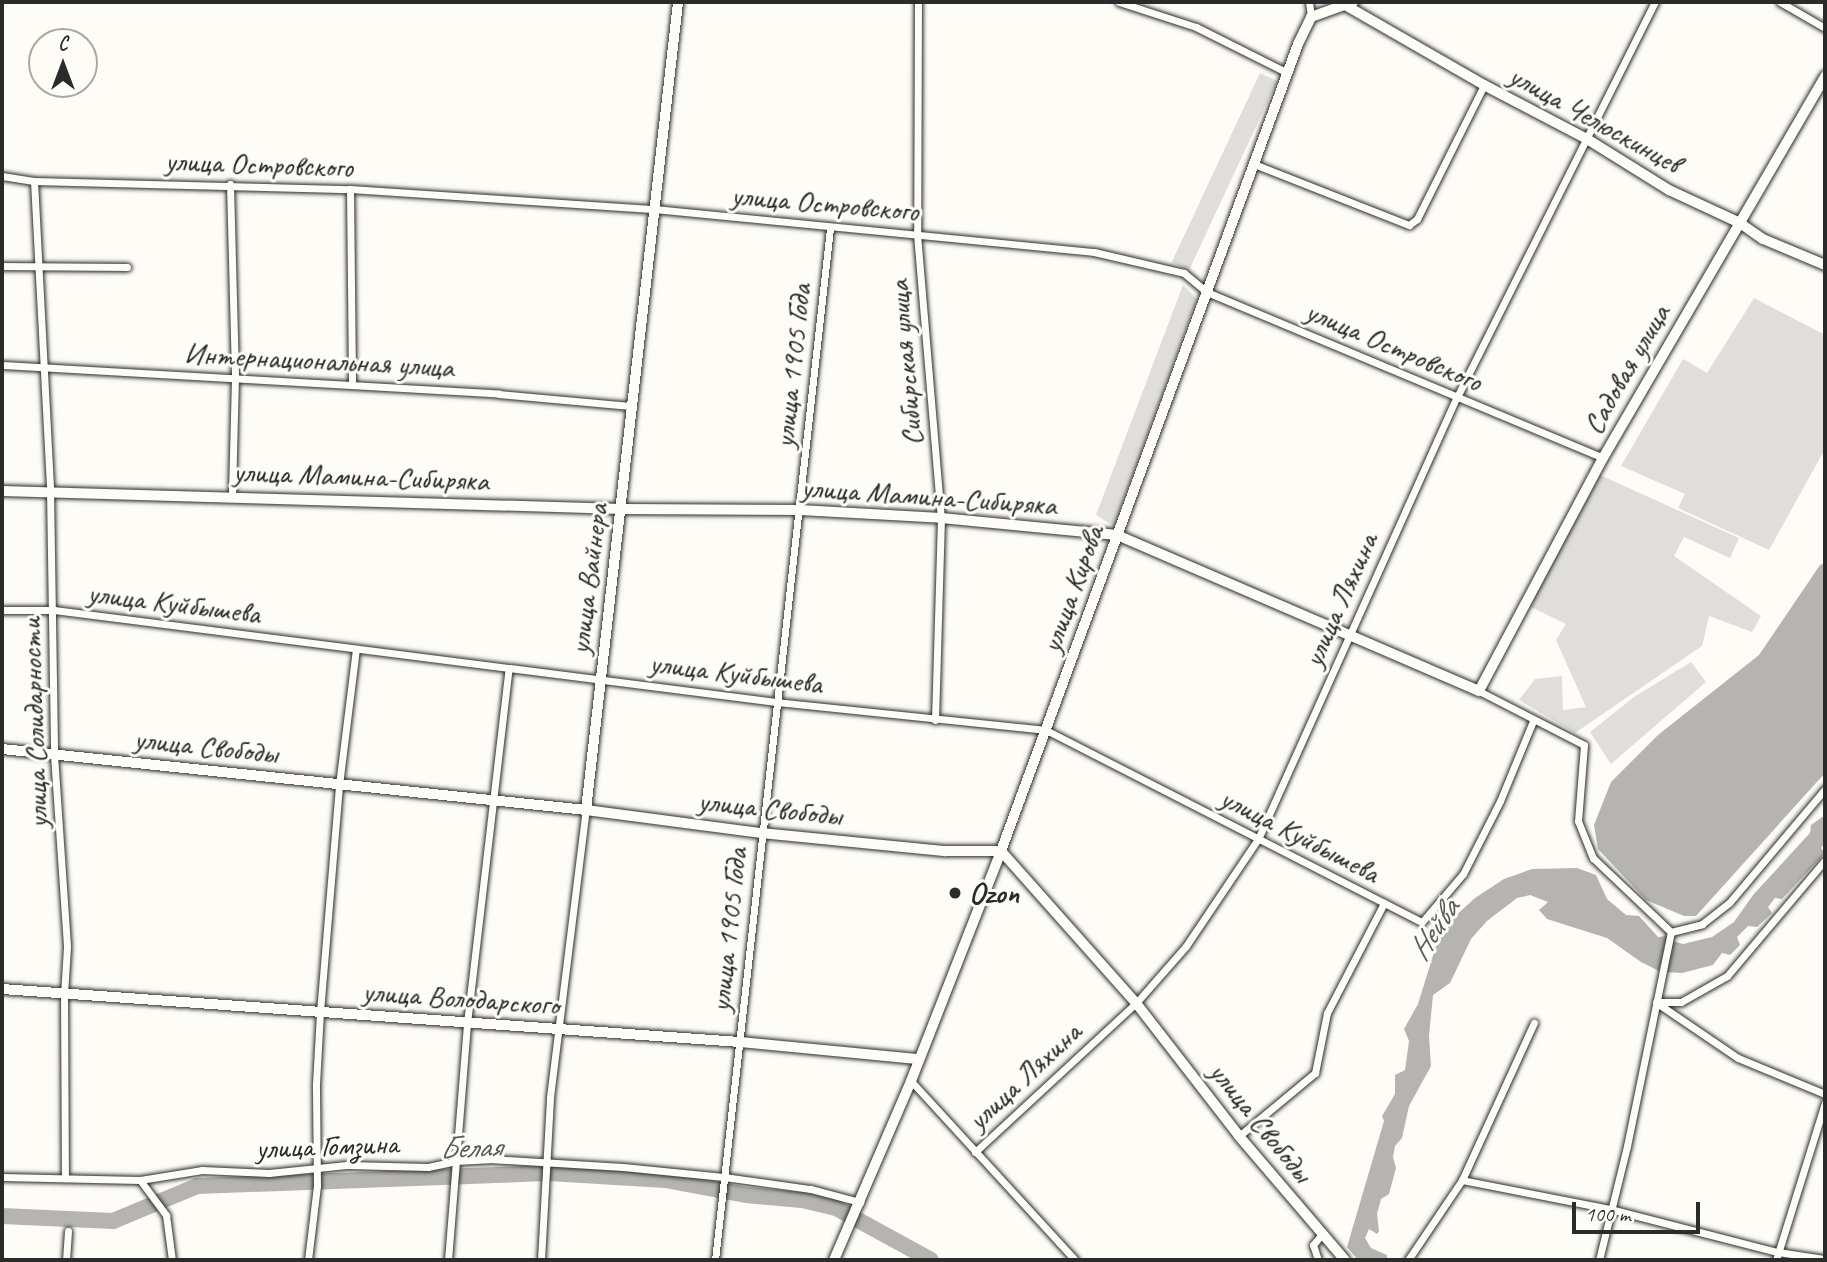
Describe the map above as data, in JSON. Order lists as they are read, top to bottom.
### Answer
{
  "streets": {
    "main road": [
      "улица Челюскинцев",
      "Садовая улица",
      "улица Мамина-Сибиряка",
      "улица Вайнера",
      "улица Кирова",
      "улица Свободы",
      "улица Володарского"
    ],
    "street": [
      "улица Островского",
      "Интернациональная улица",
      "Сибирская улица",
      "улица 1905 Года",
      "улица Ляхина",
      "улица Куйбышева",
      "улица Солидарности",
      "улица Гомзина"
    ]
  },
  "crossings": [
    ["улица Челюскинцев", "Садовая улица"],
    ["улица Челюскинцев", "улица Ляхина"],
    ["улица Островского", "Сибирская улица"],
    ["улица Островского", "улица 1905 Года"],
    ["улица Островского", "Садовая улица"],
    ["улица Островского", "улица Вайнера"],
    ["улица Островского", "улица Кирова"],
    ["улица Островского", "улица Ляхина"],
    ["улица Островского", "улица Солидарности"],
    ["Интернациональная улица", "улица Вайнера"],
    ["Интернациональная улица", "улица Солидарности"],
    ["Сибирская улица", "улица Мамина-Сибиряка"],
    ["Сибирская улица", "улица Куйбышева"],
    ["улица 1905 Года", "улица Мамина-Сибиряка"],
    ["улица 1905 Года", "улица Куйбышева"],
    ["улица 1905 Года", "улица Свободы"],
    ["улица 1905 Года", "улица Володарского"],
    ["улица 1905 Года", "улица Гомзина"],
    ["Садовая улица", "улица Мамина-Сибиряка"],
    ["улица Мамина-Сибиряка", "улица Вайнера"],
    ["улица Мамина-Сибиряка", "улица Кирова"],
    ["улица Мамина-Сибиряка", "улица Ляхина"],
    ["улица Мамина-Сибиряка", "улица Куйбышева"],
    ["улица Мамина-Сибиряка", "улица Солидарности"],
    ["улица Вайнера", "улица Куйбышева"],
    ["улица Вайнера", "улица Свободы"],
    ["улица Вайнера", "улица Володарского"],
    ["улица Вайнера", "улица Гомзина"],
    ["улица Кирова", "улица Куйбышева"],
    ["улица Кирова", "улица Свободы"],
    ["улица Кирова", "улица Володарского"],
    ["улица Кирова", "улица Гомзина"],
    ["улица Ляхина", "улица Куйбышева"],
    ["улица Ляхина", "улица Свободы"],
    ["улица Куйбышева", "улица Солидарности"],
    ["улица Солидарности", "улица Свободы"],
    ["улица Солидарности", "улица Володарского"],
    ["улица Солидарности", "улица Гомзина"]
  ],
  "water": ["Нейва", "Белая"],
  "places": ["Ozon"],
  "scale_bar": "100 m",
  "north": "top"
}
